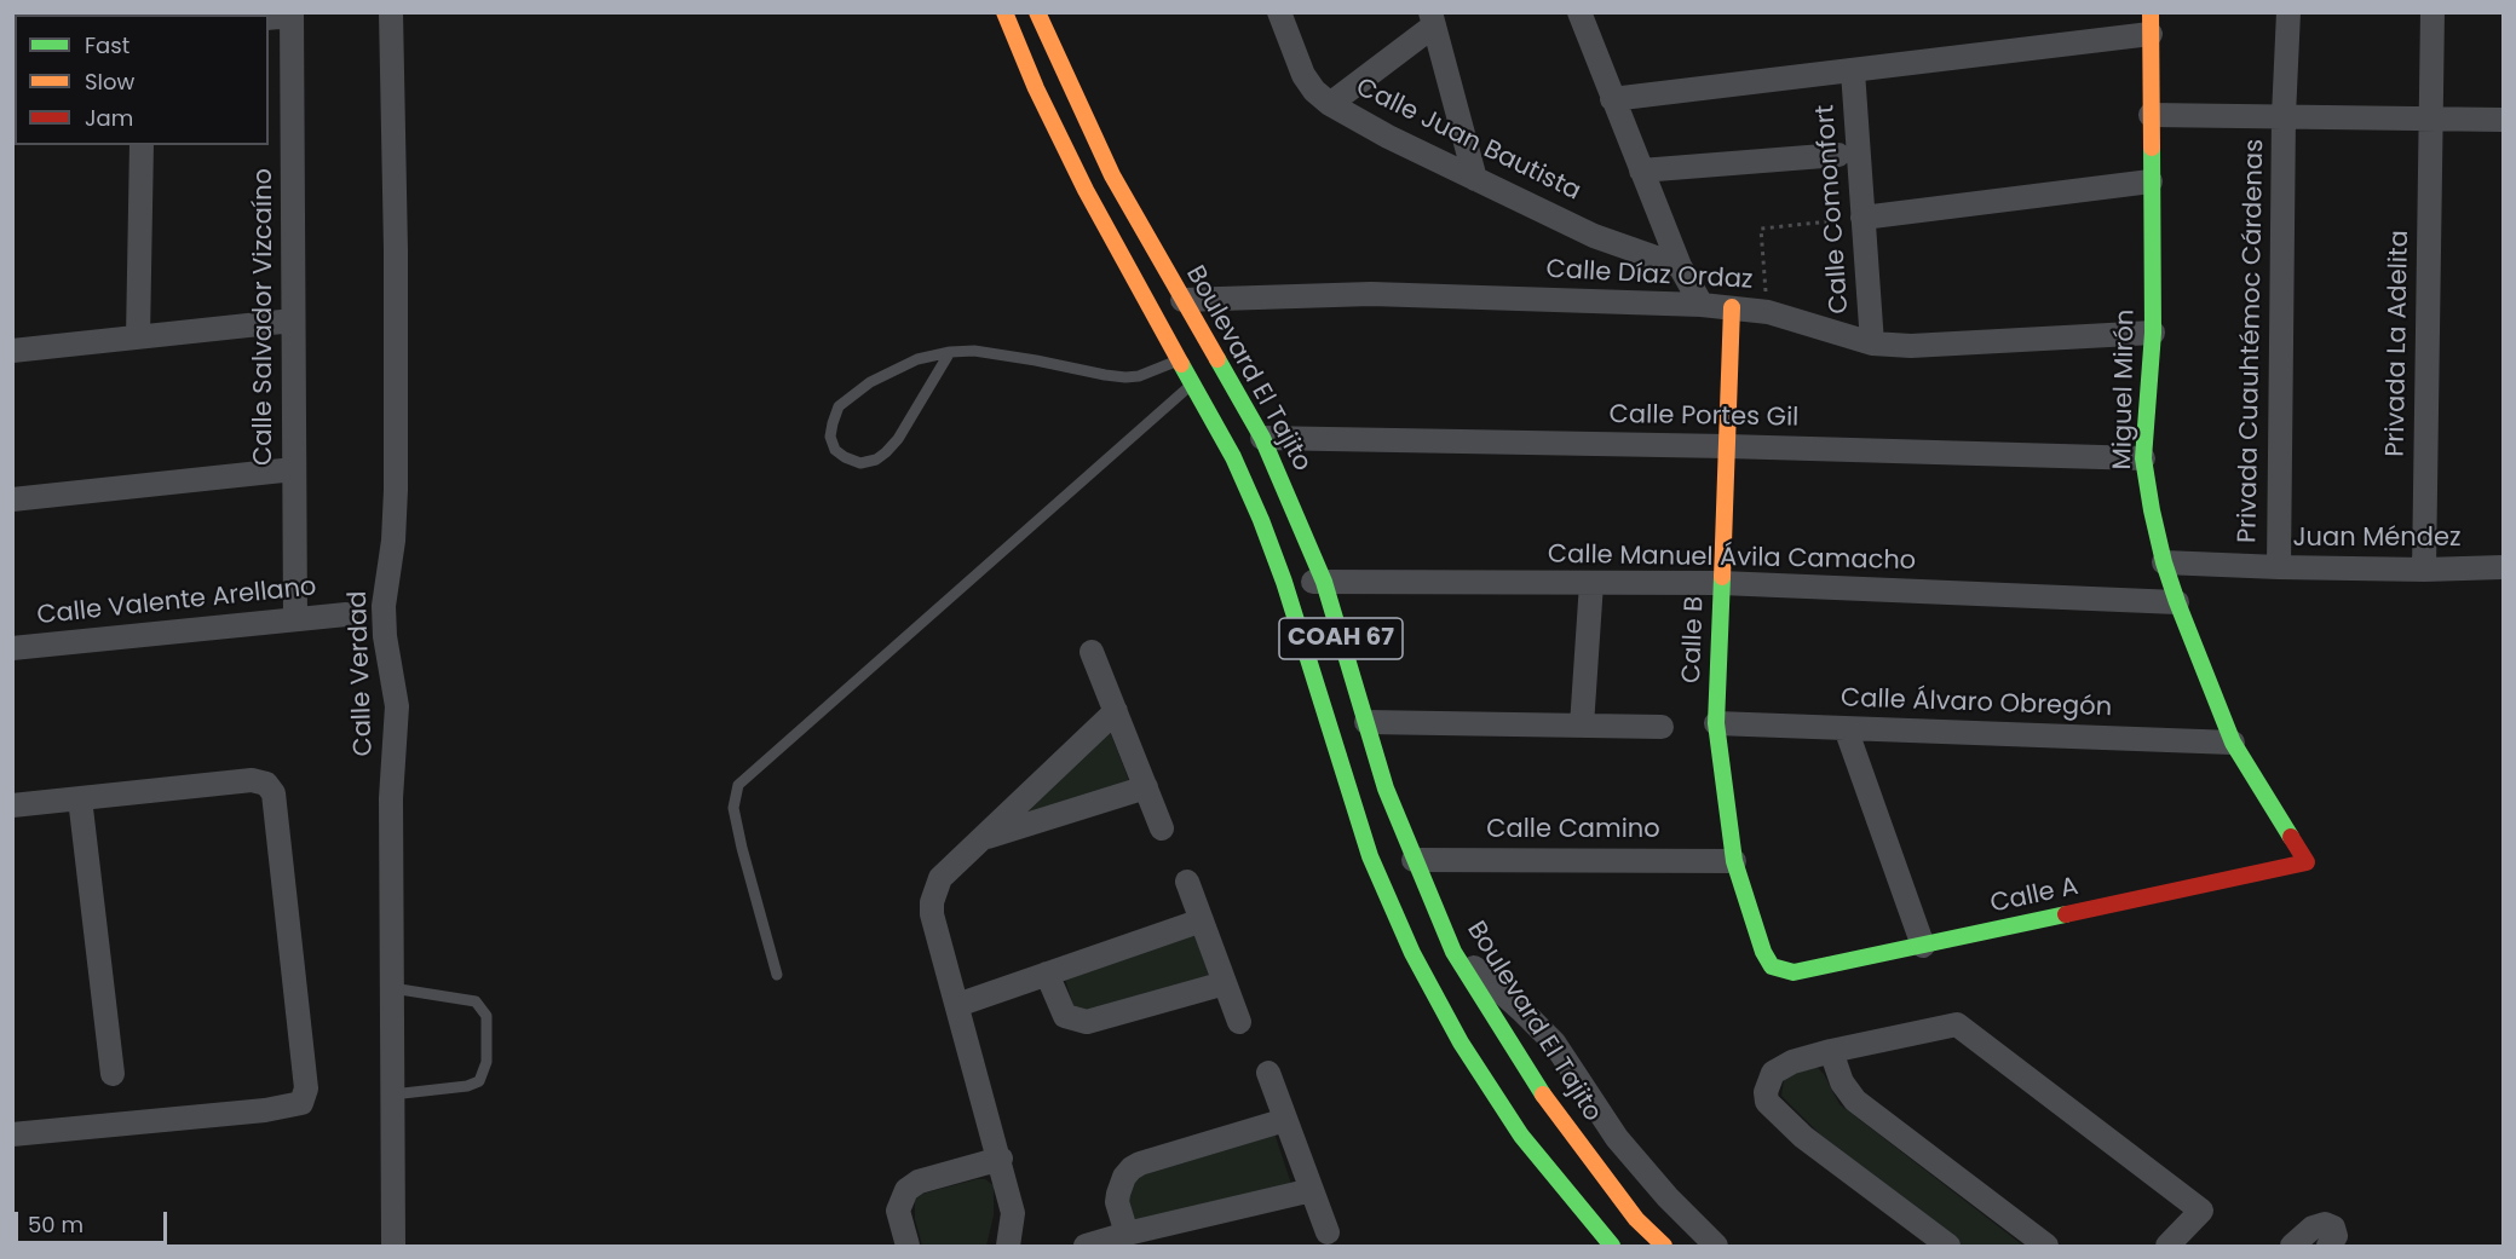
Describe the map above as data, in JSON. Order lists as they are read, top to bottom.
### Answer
{
  "streets": {
    "main road": [
      "Boulevard El Tajito",
      "Miguel Mirón",
      "COAH 67",
      "Calle B",
      "Calle A"
    ],
    "street": [
      "Calle Juan Bautista",
      "Calle Comonfort",
      "Calle Díaz Ordaz",
      "Calle Salvador Vizcaíno",
      "Privada Cuauhtémoc Cárdenas",
      "Privada La Adelita",
      "Calle Portes Gil",
      "Juan Méndez",
      "Calle Manuel Ávila Camacho",
      "Calle Valente Arellano",
      "Calle Verdad",
      "Calle Álvaro Obregón",
      "Calle Camino"
    ]
  },
  "crossings": [
    ["Calle Comonfort", "Calle Díaz Ordaz"],
    ["Calle Díaz Ordaz", "Boulevard El Tajito"],
    ["Calle Díaz Ordaz", "Miguel Mirón"],
    ["Calle Díaz Ordaz", "Calle B"],
    ["Calle Salvador Vizcaíno", "Calle Valente Arellano"],
    ["Privada Cuauhtémoc Cárdenas", "Juan Méndez"],
    ["Privada La Adelita", "Juan Méndez"],
    ["Boulevard El Tajito", "Calle Portes Gil"],
    ["Boulevard El Tajito", "Calle Manuel Ávila Camacho"],
    ["Boulevard El Tajito", "Calle Camino"],
    ["Miguel Mirón", "Calle Portes Gil"],
    ["Miguel Mirón", "Juan Méndez"],
    ["Miguel Mirón", "Calle Manuel Ávila Camacho"],
    ["Miguel Mirón", "Calle Álvaro Obregón"],
    ["Miguel Mirón", "Calle A"],
    ["Calle Portes Gil", "Calle B"],
    ["Calle Manuel Ávila Camacho", "COAH 67"],
    ["Calle Manuel Ávila Camacho", "Calle B"],
    ["Calle B", "Calle Álvaro Obregón"],
    ["Calle B", "Calle Camino"],
    ["Calle B", "Calle A"]
  ],
  "legend": ["Fast", "Slow", "Jam"],
  "scale_bar": "50 m"
}
